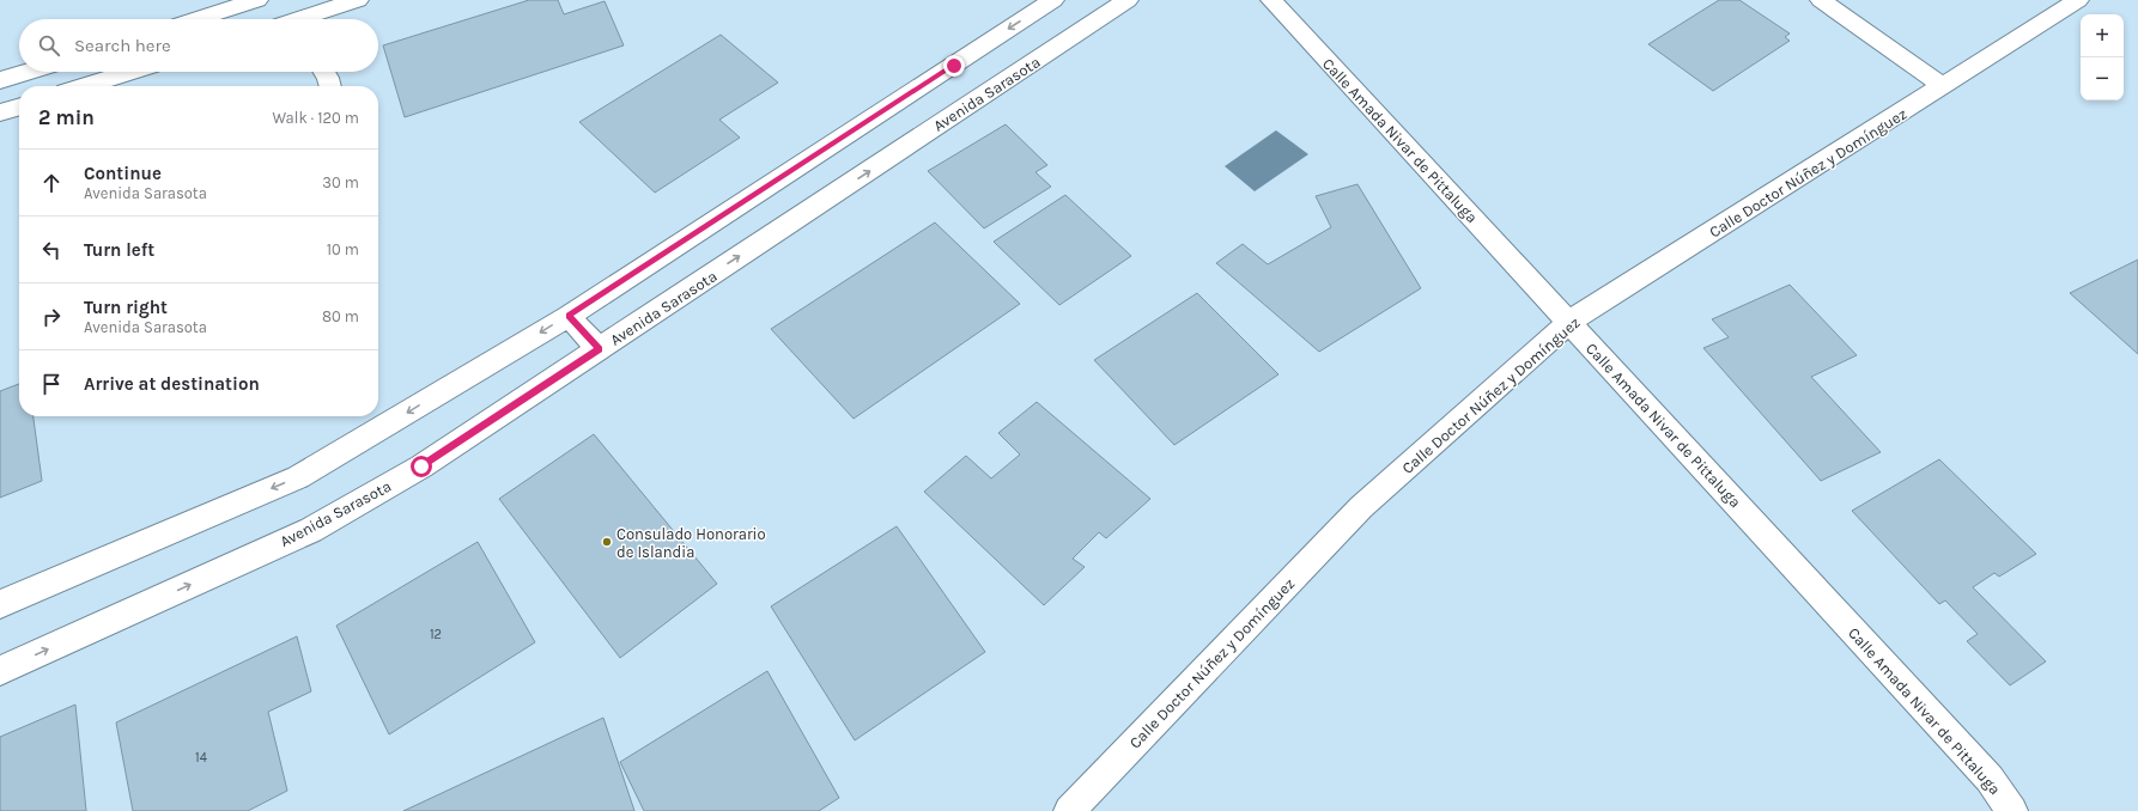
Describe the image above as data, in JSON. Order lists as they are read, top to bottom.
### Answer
{
  "streets": {
    "street": ["Avenida Sarasota", "Calle Amada Nivar de Pittaluga", "Calle Doctor Núñez y Domínguez"]
  },
  "crossings": [
    ["Calle Amada Nivar de Pittaluga", "Calle Doctor Núñez y Domínguez"]
  ],
  "places": ["Consulado Honorario de Islandia"],
  "house_numbers": ["12", "14"],
  "page": {
    "map_buttons": ["+", "−"],
    "search": "Search here",
    "heading": ["2 min", "Walk · 120 m"],
    "list": [
      ["Continue", "Avenida Sarasota", "30 m"],
      ["Turn left", "10 m"],
      ["Turn right", "Avenida Sarasota", "80 m"],
      "Arrive at destination"
    ]
  }
}
